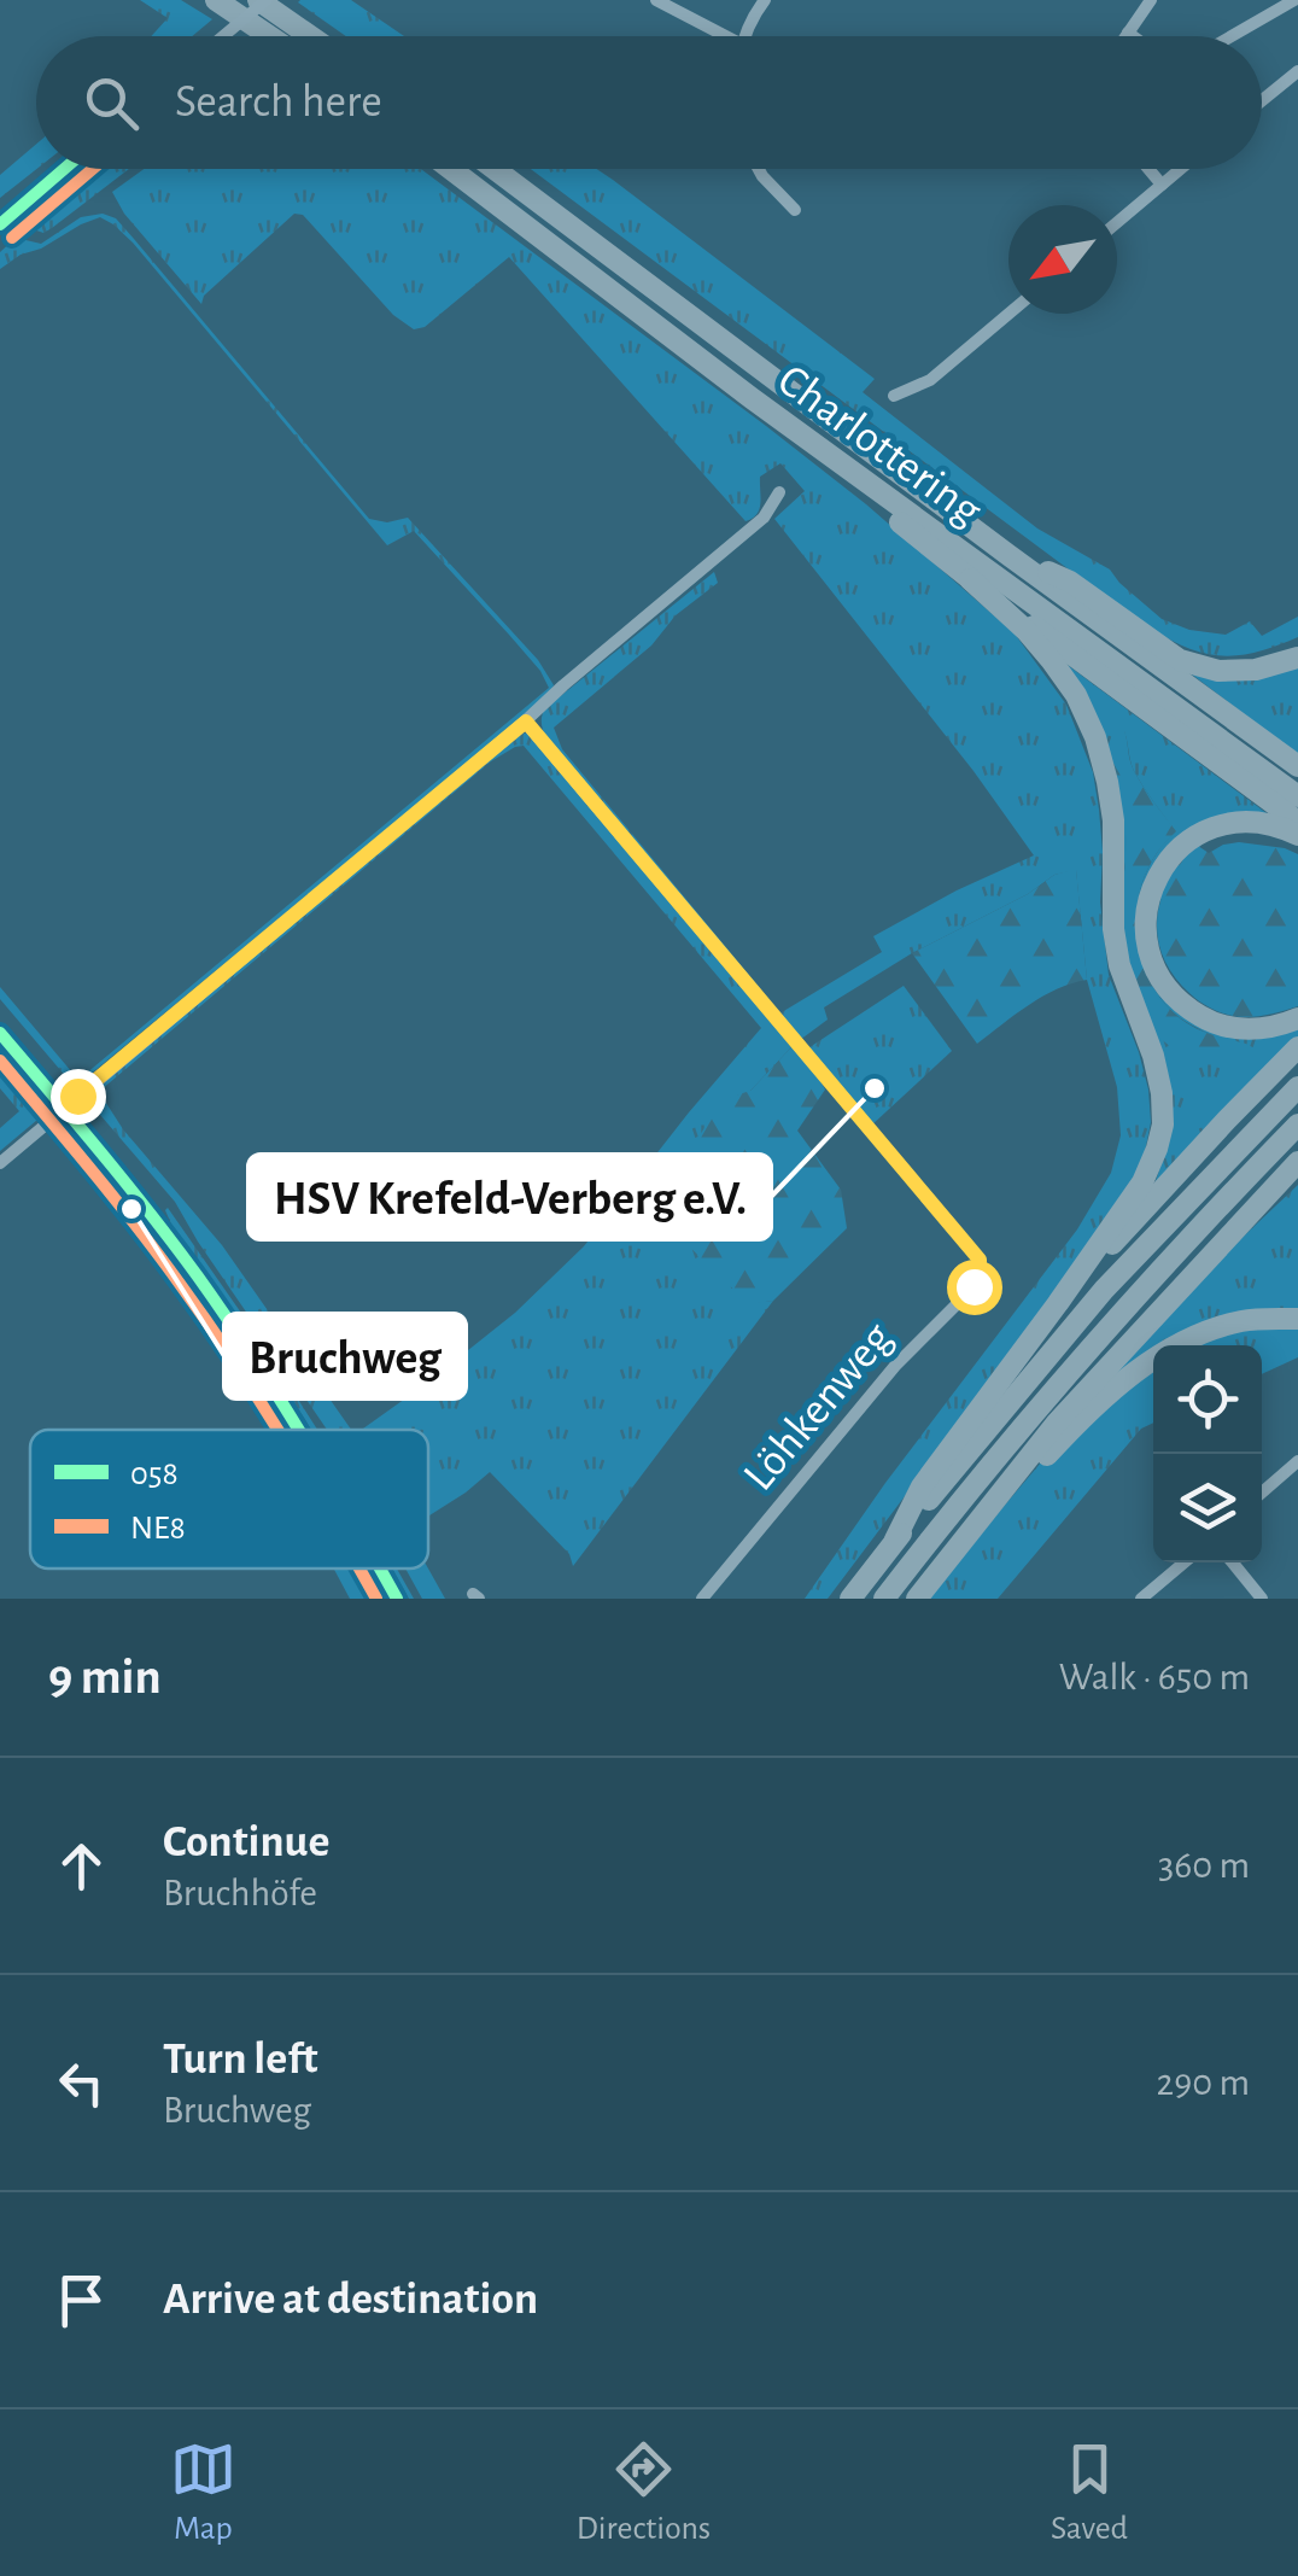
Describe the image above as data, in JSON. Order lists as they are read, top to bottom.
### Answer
{
  "streets": {
    "highway": ["Charlottering"],
    "street": ["Löhkenweg"]
  },
  "places": ["HSV Krefeld-Verberg e.V.", "Bruchweg"],
  "lines": ["transit line 058", "transit line NE8"],
  "legend": ["058", "NE8"],
  "north": "bottom left",
  "page": {
    "search": "Search here",
    "heading": ["9 min", "Walk · 650 m"],
    "list": [
      ["Continue", "Bruchhöfe", "360 m"],
      ["Turn left", "Bruchweg", "290 m"],
      "Arrive at destination"
    ],
    "nav": ["Map", "Directions", "Saved"]
  }
}
